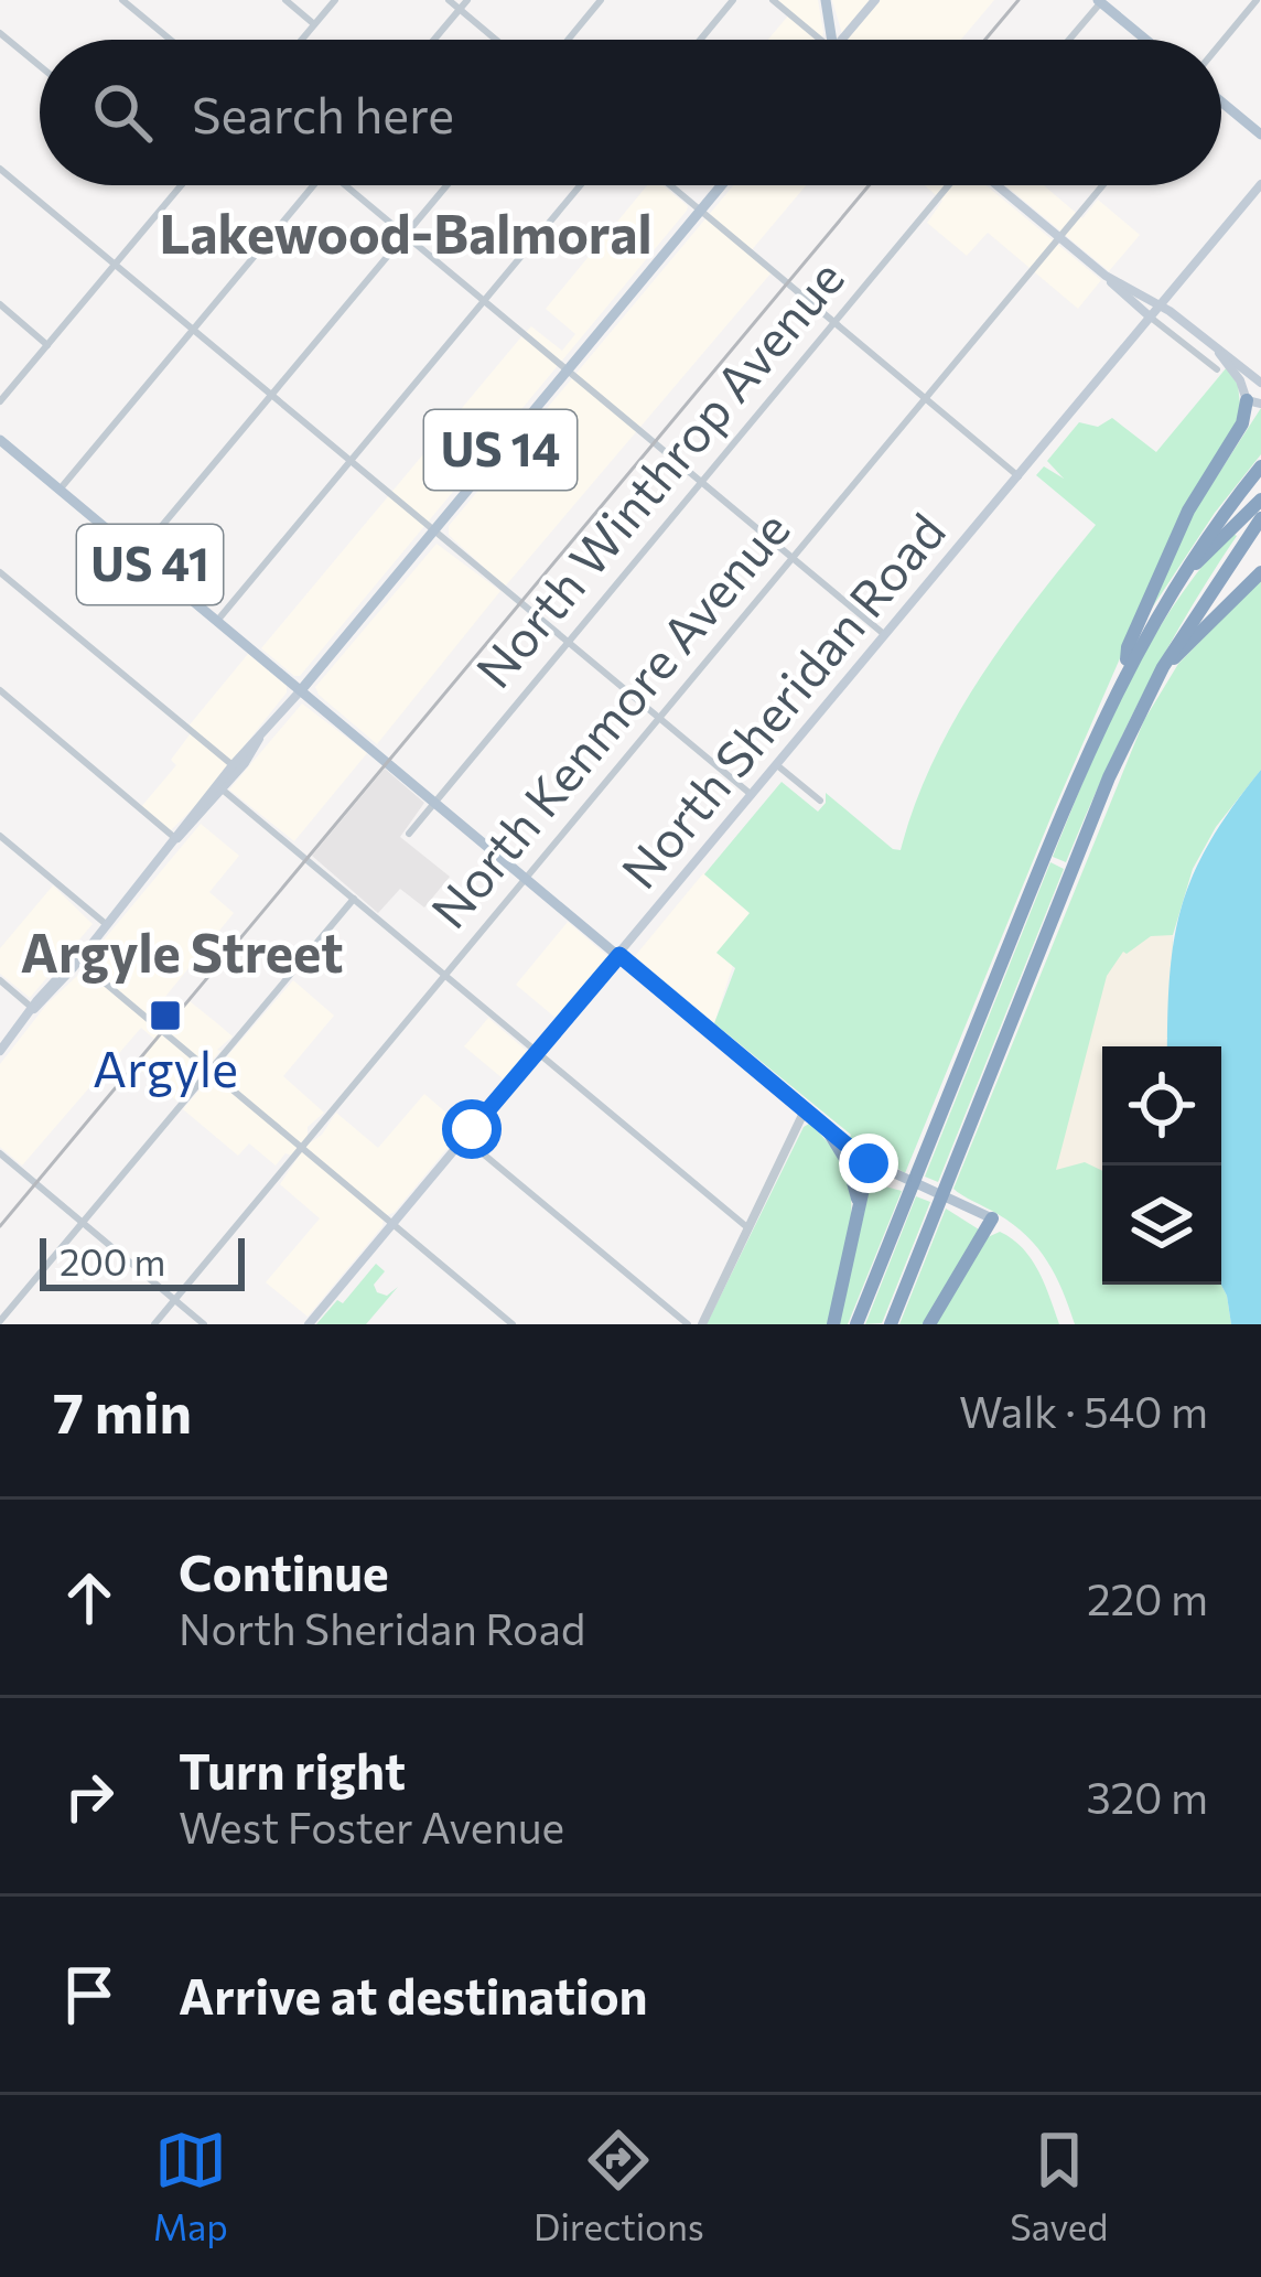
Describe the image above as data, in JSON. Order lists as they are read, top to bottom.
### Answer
{
  "streets": {
    "highway": ["US 41"],
    "main road": ["US 14", "North Sheridan Road"],
    "street": ["North Winthrop Avenue", "North Kenmore Avenue"]
  },
  "crossings": [
    ["US 14", "US 41"],
    ["North Winthrop Avenue", "US 41"],
    ["US 41", "North Sheridan Road"],
    ["US 41", "North Kenmore Avenue"]
  ],
  "districts": ["Lakewood-Balmoral", "Argyle Street"],
  "places": {
    "transit": ["Argyle"]
  },
  "scale_bar": "200 m",
  "page": {
    "search": "Search here",
    "scale": "200 m",
    "heading": ["7 min", "Walk · 540 m"],
    "list": [
      ["Continue", "North Sheridan Road", "220 m"],
      ["Turn right", "West Foster Avenue", "320 m"],
      "Arrive at destination"
    ],
    "nav": ["Map", "Directions", "Saved"]
  }
}
